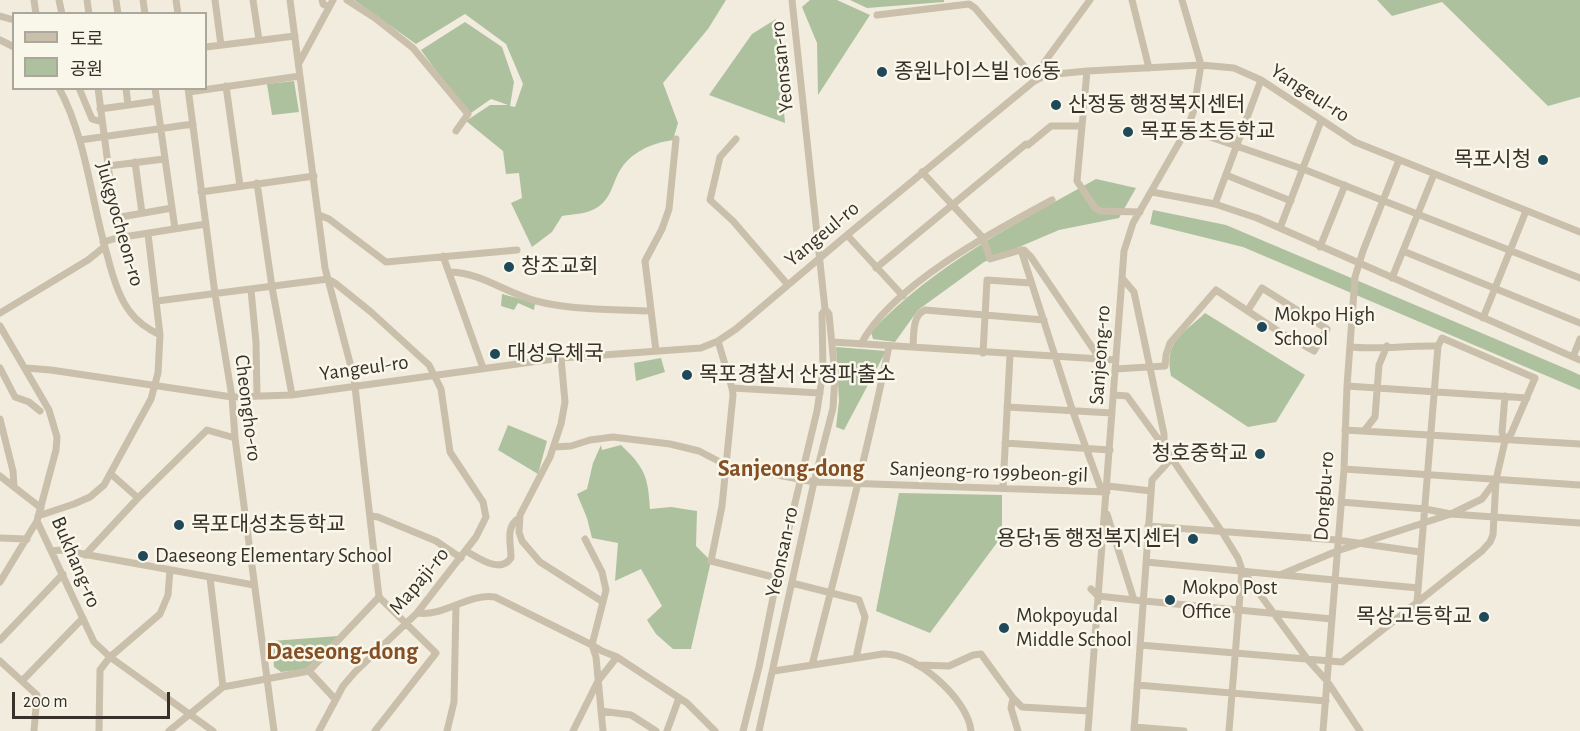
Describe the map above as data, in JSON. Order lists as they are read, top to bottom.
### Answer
{
  "streets": {
    "street": [
      "Yeonsan-ro",
      "Yangeul-ro",
      "Jukgyocheon-ro",
      "Sanjeong-ro",
      "Cheongho-ro",
      "Sanjeong-ro 199beon-gil",
      "Dongbu-ro",
      "Bukhang-ro",
      "Mapaji-ro"
    ]
  },
  "crossings": [
    ["Yeonsan-ro", "Yangeul-ro"],
    ["Yeonsan-ro", "Sanjeong-ro 199beon-gil"],
    ["Yangeul-ro", "Sanjeong-ro"],
    ["Yangeul-ro", "Cheongho-ro"],
    ["Yangeul-ro", "Dongbu-ro"],
    ["Yangeul-ro", "Bukhang-ro"],
    ["Yangeul-ro", "Mapaji-ro"],
    ["Sanjeong-ro", "Sanjeong-ro 199beon-gil"]
  ],
  "districts": ["Sanjeong-dong", "Daeseong-dong"],
  "places": [
    "종원나이스빌 106동",
    "산정동 행정복지센터",
    "목포동초등학교",
    "목포시청",
    "창조교회",
    "Mokpo High School",
    "대성우체국",
    "목포경찰서 산정파출소",
    "청호중학교",
    "목포대성초등학교",
    "용당1동 행정복지센터",
    "Daeseong Elementary School",
    "Mokpo Post Office",
    "목상고등학교",
    "Mokpoyudal Middle School"
  ],
  "legend": ["도로", "공원"],
  "scale_bar": "200 m"
}
